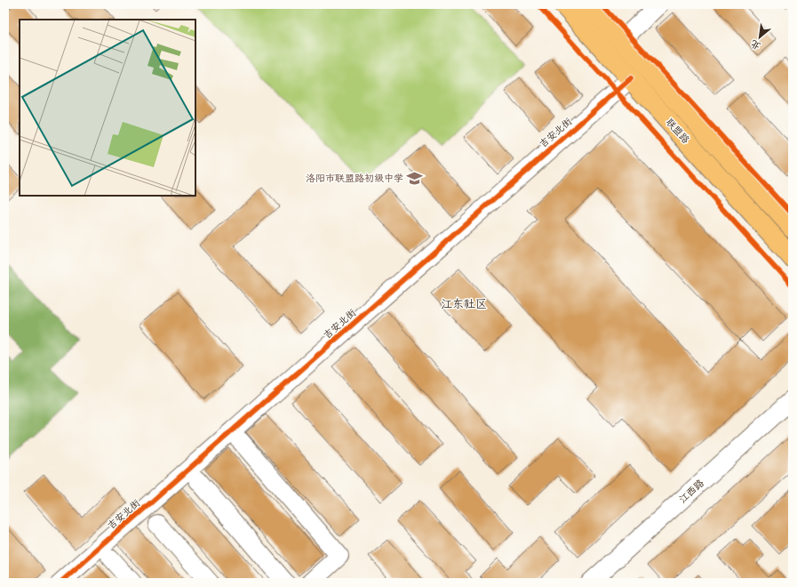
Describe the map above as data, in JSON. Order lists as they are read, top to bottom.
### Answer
{
  "streets": {
    "main road": ["联盟路"],
    "street": ["吉安北街", "江西路"]
  },
  "crossings": [
    ["联盟路", "吉安北街"]
  ],
  "districts": ["江东社区"],
  "places": {
    "school or university": ["洛阳市联盟路初级中学"]
  },
  "north": "bottom left"
}
